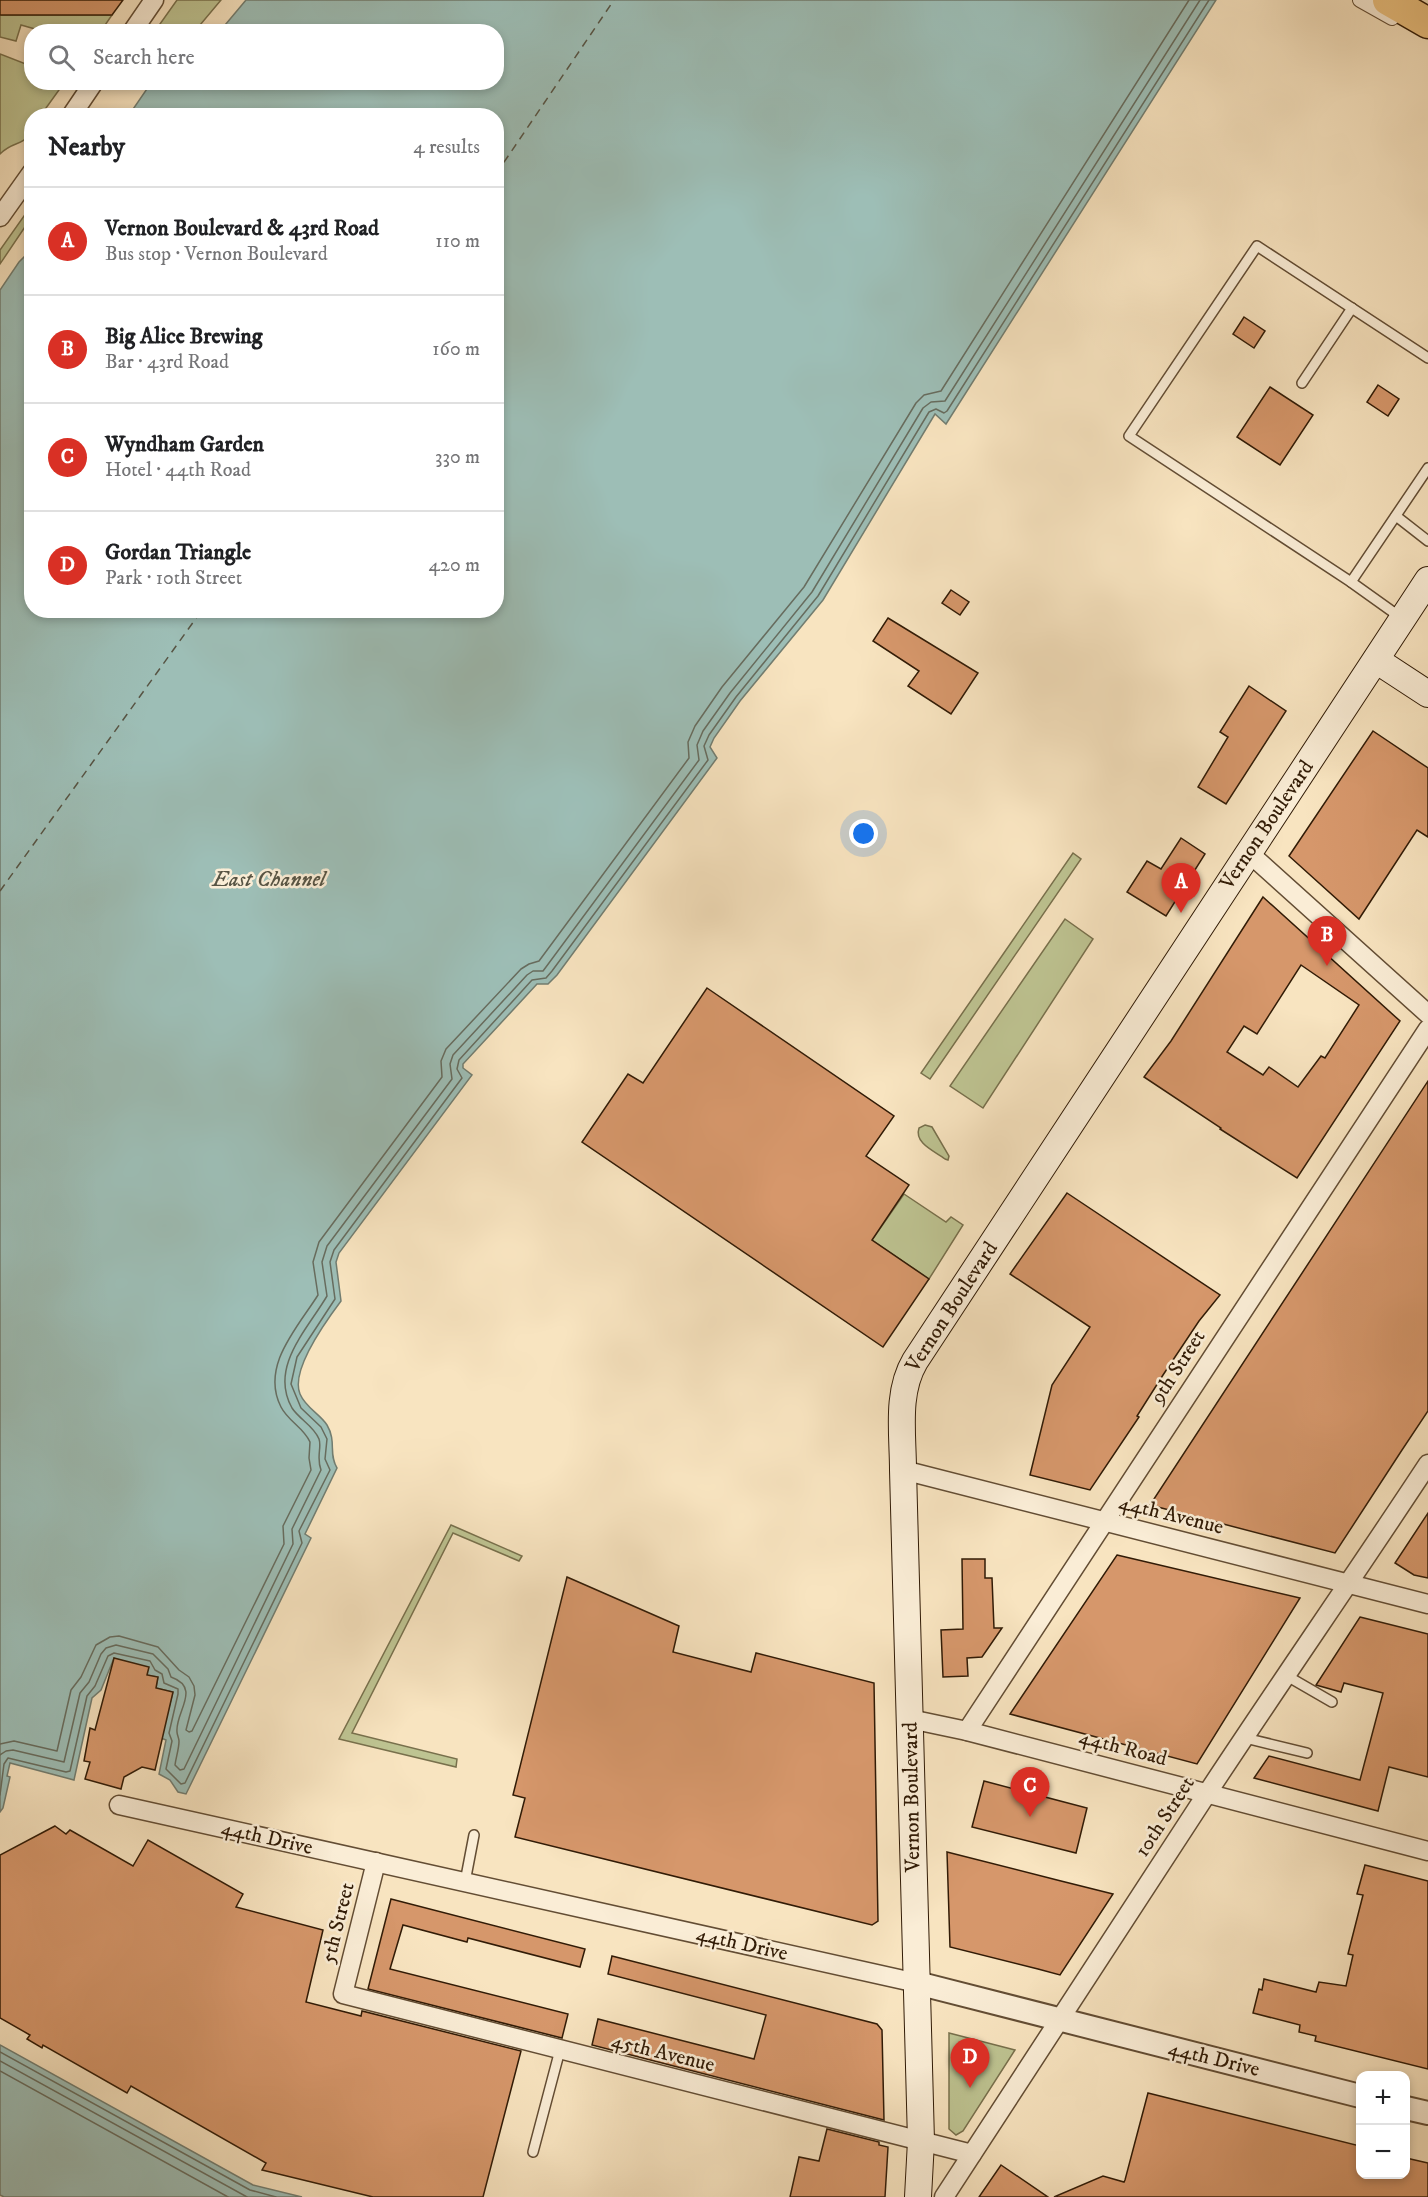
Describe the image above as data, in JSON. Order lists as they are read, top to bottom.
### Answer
{
  "streets": {
    "main road": ["Vernon Boulevard"],
    "street": [
      "9th Street",
      "44th Avenue",
      "44th Road",
      "10th Street",
      "44th Drive",
      "5th Street",
      "45th Avenue"
    ]
  },
  "crossings": [
    ["Vernon Boulevard", "44th Avenue"],
    ["Vernon Boulevard", "44th Road"],
    ["Vernon Boulevard", "44th Drive"],
    ["Vernon Boulevard", "45th Avenue"],
    ["9th Street", "44th Avenue"],
    ["9th Street", "44th Road"],
    ["44th Avenue", "10th Street"],
    ["44th Road", "10th Street"],
    ["10th Street", "44th Drive"],
    ["10th Street", "45th Avenue"],
    ["44th Drive", "5th Street"],
    ["5th Street", "45th Avenue"]
  ],
  "water": ["East Channel"],
  "page": {
    "search": "Search here",
    "heading": ["Nearby", "4 results"],
    "list": [
      {
        "mark": "A",
        "name": "Vernon Boulevard & 43rd Road",
        "note": "Bus stop · Vernon Boulevard",
        "value": "110 m"
      },
      {
        "mark": "B",
        "name": "Big Alice Brewing",
        "note": "Bar · 43rd Road",
        "value": "160 m"
      },
      {
        "mark": "C",
        "name": "Wyndham Garden",
        "note": "Hotel · 44th Road",
        "value": "330 m"
      },
      {
        "mark": "D",
        "name": "Gordan Triangle",
        "note": "Park · 10th Street",
        "value": "420 m"
      }
    ],
    "pins": [
      "A",
      "B",
      "C",
      "D"
    ],
    "map_buttons": ["+", "−"]
  }
}
